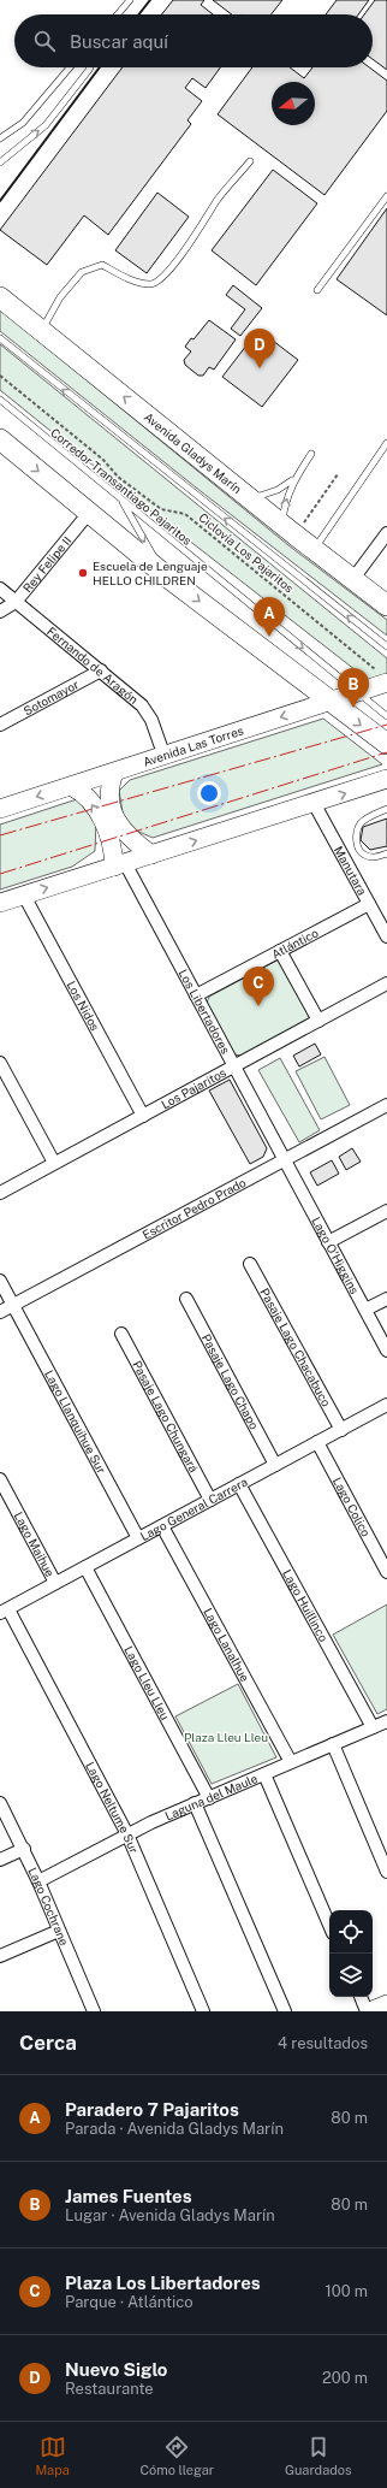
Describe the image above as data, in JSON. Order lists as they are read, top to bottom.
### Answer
{
  "streets": {
    "main road": ["Avenida Gladys Marín"],
    "street": [
      "Rey Felipe II",
      "Fernando de Aragón",
      "Sotomayor",
      "Avenida Las Torres",
      "Manutara",
      "Atlántico",
      "Los Nidos",
      "Los Libertadores",
      "Los Pajaritos",
      "Escritor Pedro Prado",
      "Lago O'Higgins",
      "Pasaje Lago Chacabuco",
      "Pasaje Lago Chapo",
      "Pasaje Lago Chungará",
      "Lago Llanquihue Sur",
      "Lago Colico",
      "Lago General Carrera",
      "Lago Maihue",
      "Lago Huillinco",
      "Lago Lanalhue",
      "Lago Lleu Lleu",
      "Laguna del Maule",
      "Lago Neltume Sur",
      "Lago Cochrane"
    ],
    "lane": ["Corredor Transantiago Pajaritos"],
    "path": ["Ciclovía Los Pajaritos"]
  },
  "crossings": [
    ["Corredor Transantiago Pajaritos", "Avenida Las Torres"],
    ["Ciclovía Los Pajaritos", "Avenida Las Torres"],
    ["Rey Felipe II", "Fernando de Aragón"],
    ["Fernando de Aragón", "Sotomayor"],
    ["Fernando de Aragón", "Avenida Las Torres"],
    ["Manutara", "Atlántico"],
    ["Atlántico", "Los Libertadores"],
    ["Los Nidos", "Los Pajaritos"],
    ["Los Libertadores", "Los Pajaritos"],
    ["Los Libertadores", "Escritor Pedro Prado"],
    ["Los Libertadores", "Lago O'Higgins"],
    ["Escritor Pedro Prado", "Lago O'Higgins"],
    ["Escritor Pedro Prado", "Lago Llanquihue Sur"],
    ["Pasaje Lago Chacabuco", "Lago General Carrera"],
    ["Pasaje Lago Chapo", "Lago General Carrera"],
    ["Pasaje Lago Chungará", "Lago General Carrera"],
    ["Lago Llanquihue Sur", "Lago General Carrera"],
    ["Lago Colico", "Lago General Carrera"],
    ["Lago General Carrera", "Lago Maihue"],
    ["Lago General Carrera", "Lago Huillinco"],
    ["Lago General Carrera", "Lago Lanalhue"],
    ["Lago General Carrera", "Lago Lleu Lleu"],
    ["Lago General Carrera", "Lago Neltume Sur"],
    ["Lago Huillinco", "Laguna del Maule"],
    ["Lago Lanalhue", "Laguna del Maule"],
    ["Lago Lleu Lleu", "Laguna del Maule"],
    ["Laguna del Maule", "Lago Neltume Sur"],
    ["Laguna del Maule", "Lago Cochrane"]
  ],
  "parks": ["Plaza Lleu Lleu"],
  "places": ["Escuela de Lenguaje HELLO CHILDREN"],
  "north": "left",
  "page": {
    "search": "Buscar aquí",
    "pins": [
      "D",
      "A",
      "B",
      "C"
    ],
    "heading": ["Cerca", "4 resultados"],
    "list": [
      {
        "mark": "A",
        "name": "Paradero 7 Pajaritos",
        "note": "Parada · Avenida Gladys Marín",
        "value": "80 m"
      },
      {
        "mark": "B",
        "name": "James Fuentes",
        "note": "Lugar · Avenida Gladys Marín",
        "value": "80 m"
      },
      {
        "mark": "C",
        "name": "Plaza Los Libertadores",
        "note": "Parque · Atlántico",
        "value": "100 m"
      },
      {
        "mark": "D",
        "name": "Nuevo Siglo",
        "note": "Restaurante",
        "value": "200 m"
      }
    ],
    "nav": ["Mapa", "Cómo llegar", "Guardados"]
  }
}
